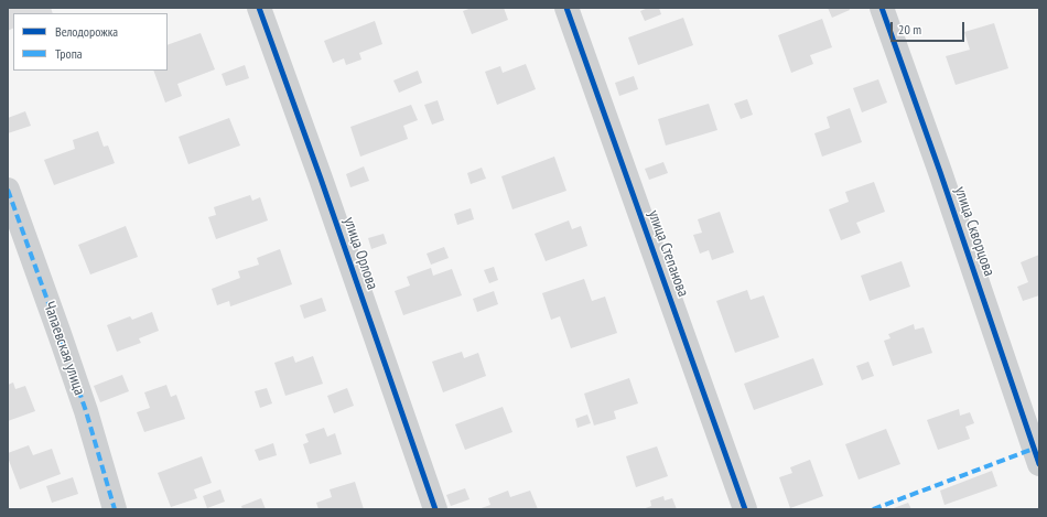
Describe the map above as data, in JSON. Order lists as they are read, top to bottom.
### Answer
{
  "streets": {
    "street": [
      "улица Скворцова",
      "улица Орлова",
      "улица Степанова",
      "Чапаевская улица"
    ]
  },
  "legend": ["Велодорожка", "Тропа"],
  "scale_bar": "20 m"
}
